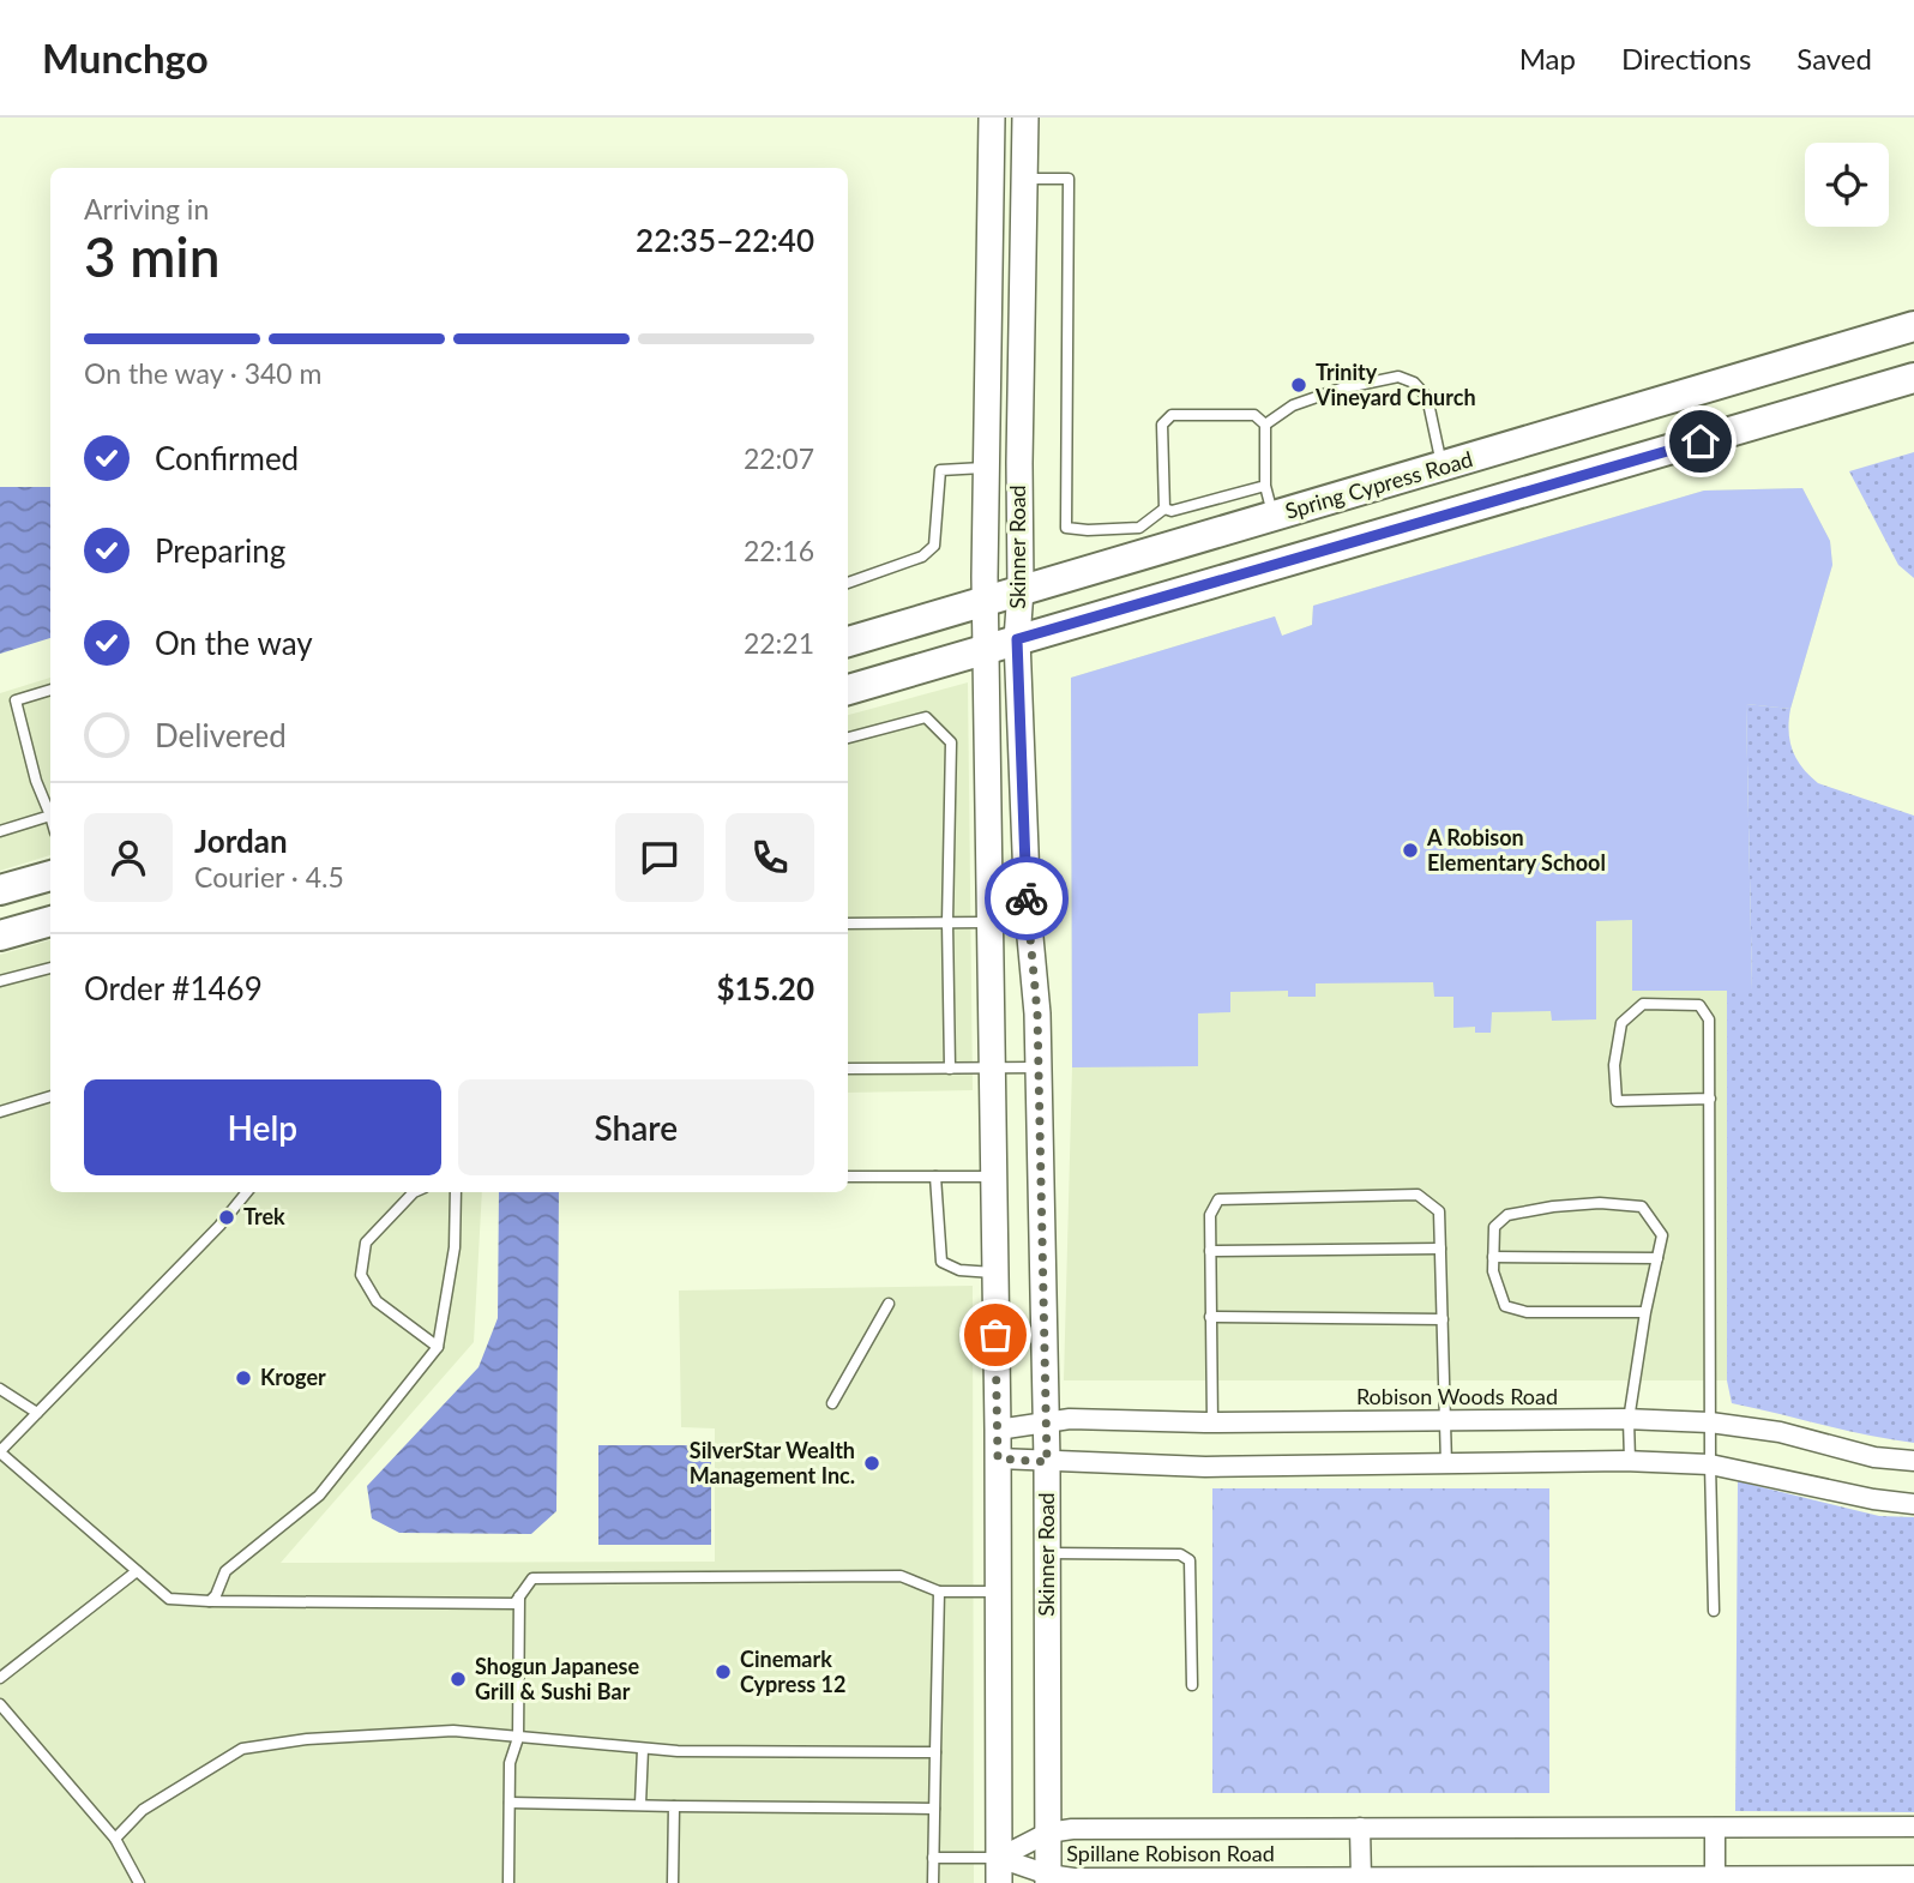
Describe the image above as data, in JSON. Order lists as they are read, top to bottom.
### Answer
{
  "streets": {
    "main road": ["Spring Cypress Road"],
    "street": ["Skinner Road", "Robison Woods Road", "Spillane Robison Road"]
  },
  "crossings": [
    ["Spring Cypress Road", "Skinner Road"],
    ["Skinner Road", "Robison Woods Road"],
    ["Skinner Road", "Spillane Robison Road"]
  ],
  "places": [
    "Trinity Vineyard Church",
    "A Robison Elementary School",
    "Trek",
    "Kroger",
    "SilverStar Wealth Management Inc.",
    "Cinemark Cypress 12",
    "Shogun Japanese Grill & Sushi Bar"
  ],
  "page": {
    "header": "Munchgo",
    "nav": ["Map", "Directions", "Saved"],
    "heading": ["3 min", "Arriving in", "22:35–22:40"],
    "panel": [
      "Jordan",
      "Courier · 4.5",
      "Order #1469",
      "$15.20"
    ],
    "bar": "On the way · 340 m",
    "list": [
      ["Confirmed", "22:07"],
      ["Preparing", "22:16"],
      ["On the way", "22:21"],
      "Delivered"
    ],
    "buttons": ["Help", "Share"]
  }
}
